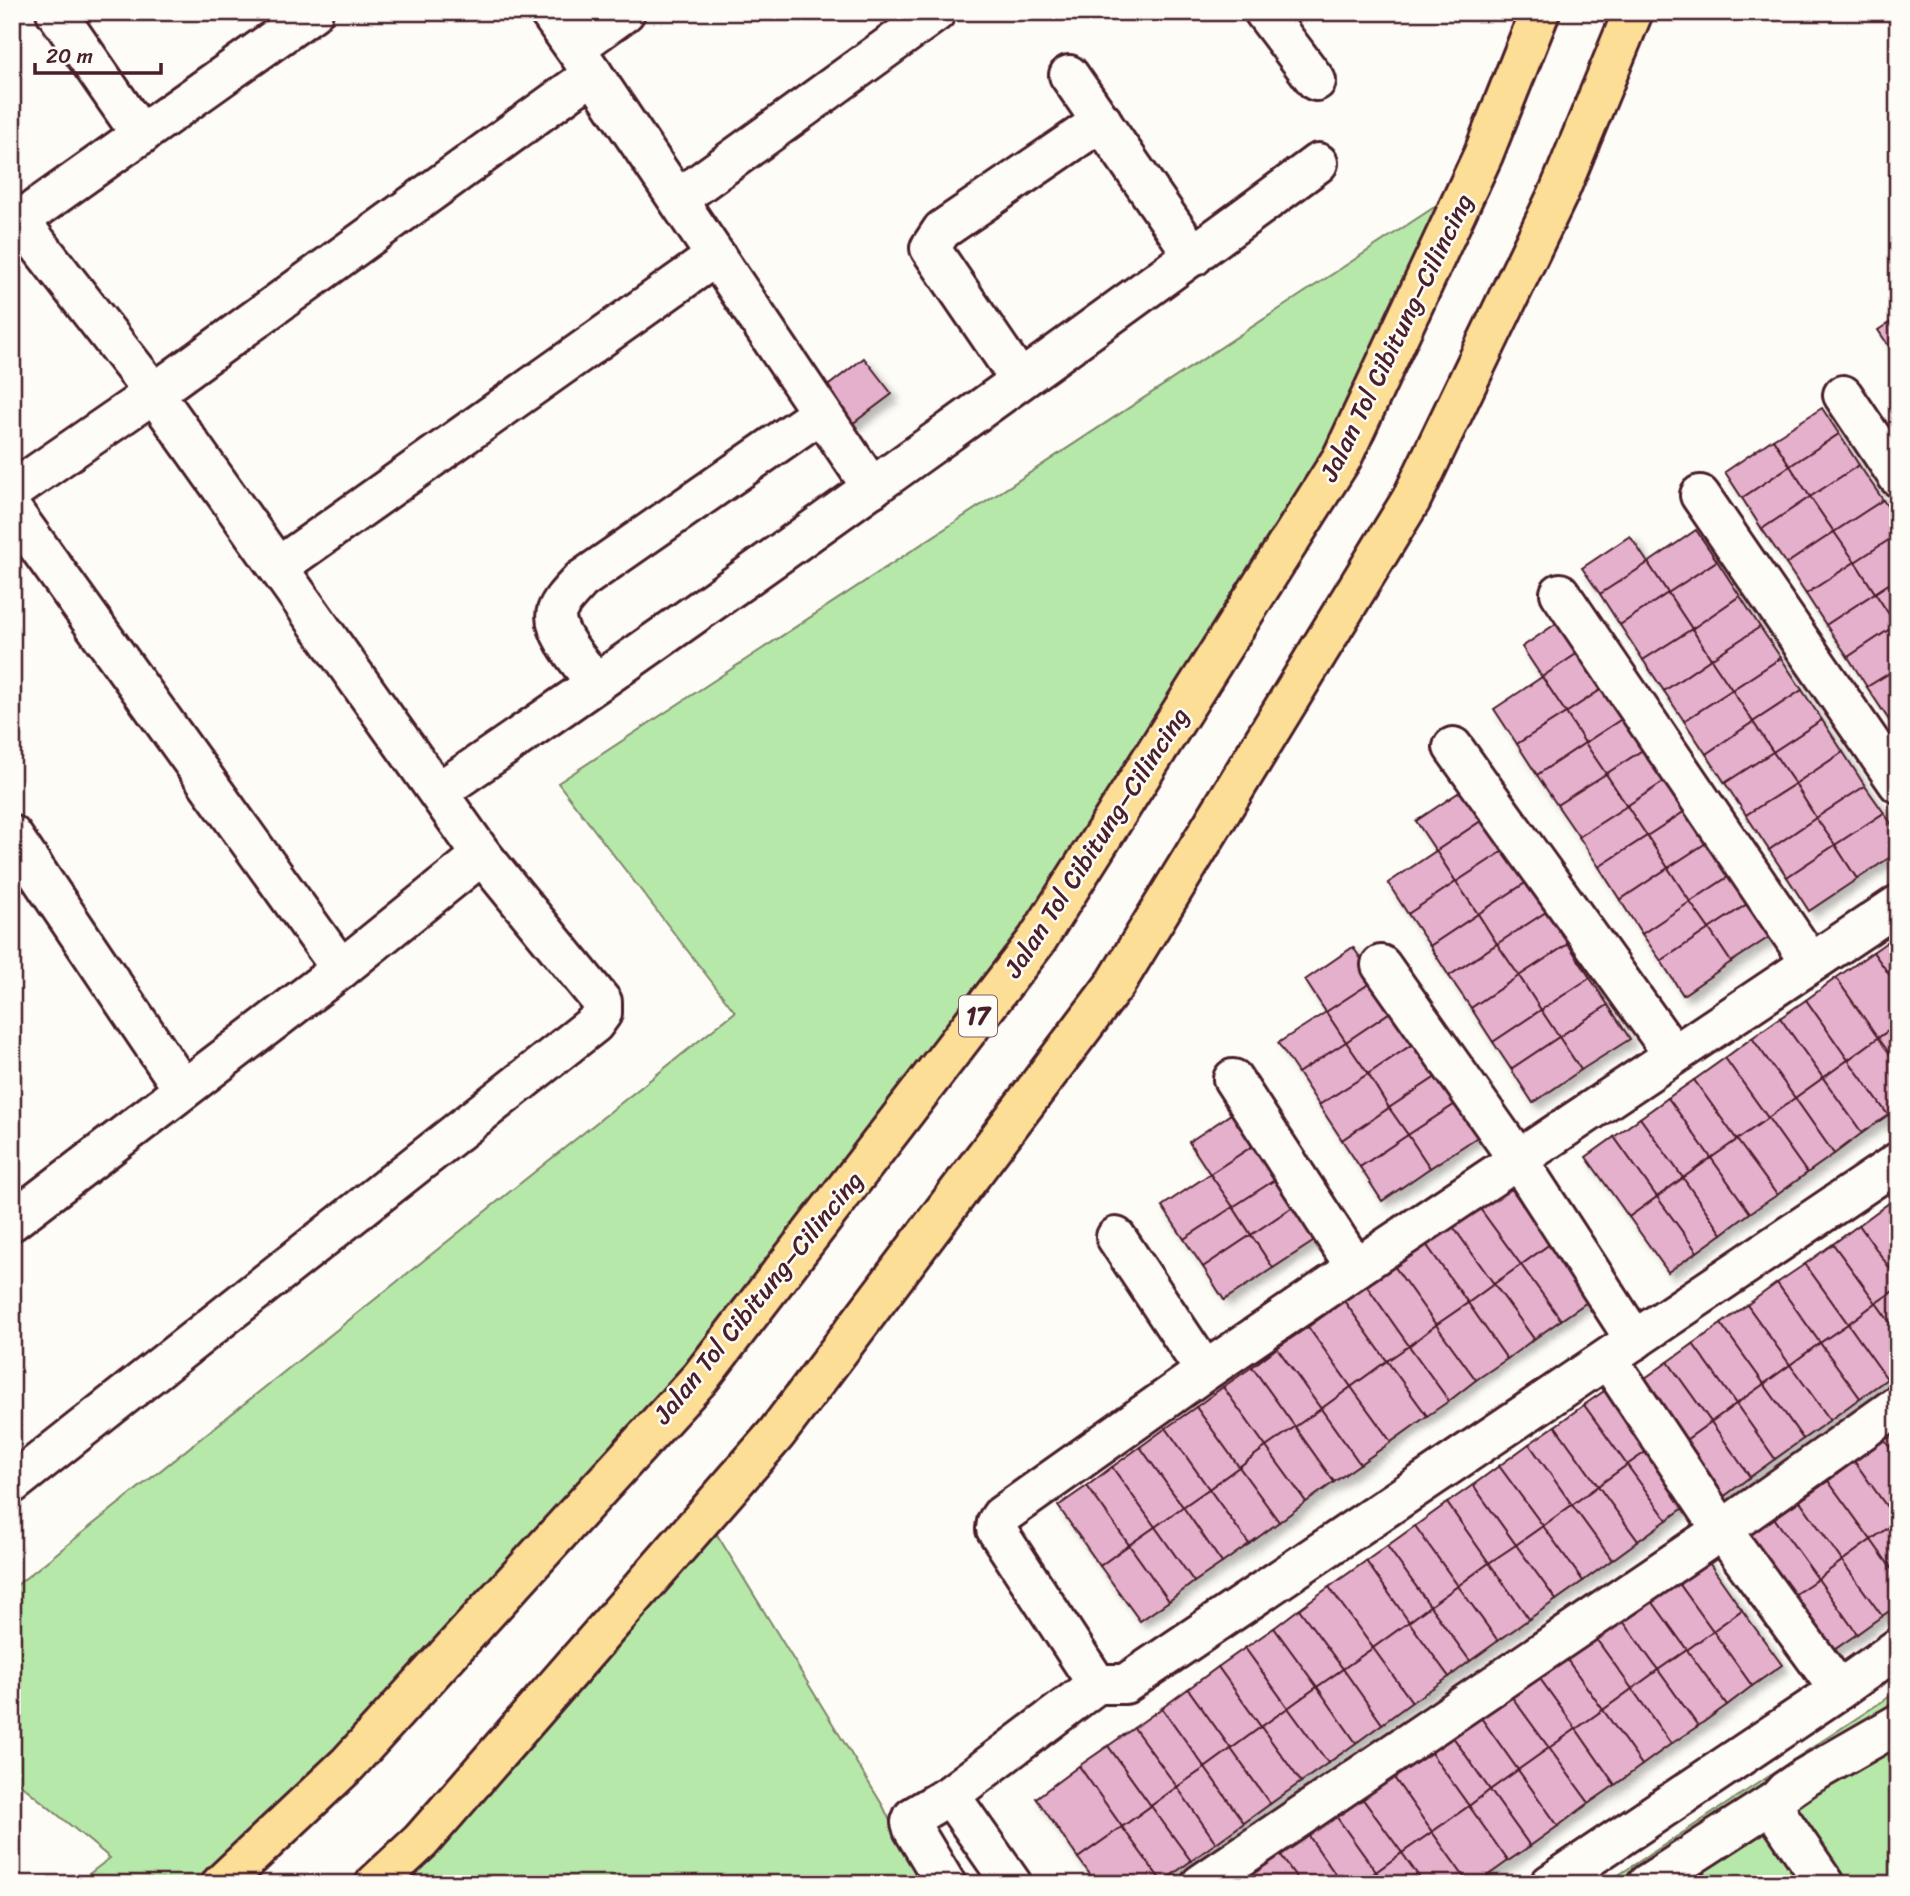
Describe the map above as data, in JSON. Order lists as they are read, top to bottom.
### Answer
{
  "streets": {
    "highway": ["Jalan Tol Cibitung–Cilincing", "17"]
  },
  "scale_bar": "20 m"
}
